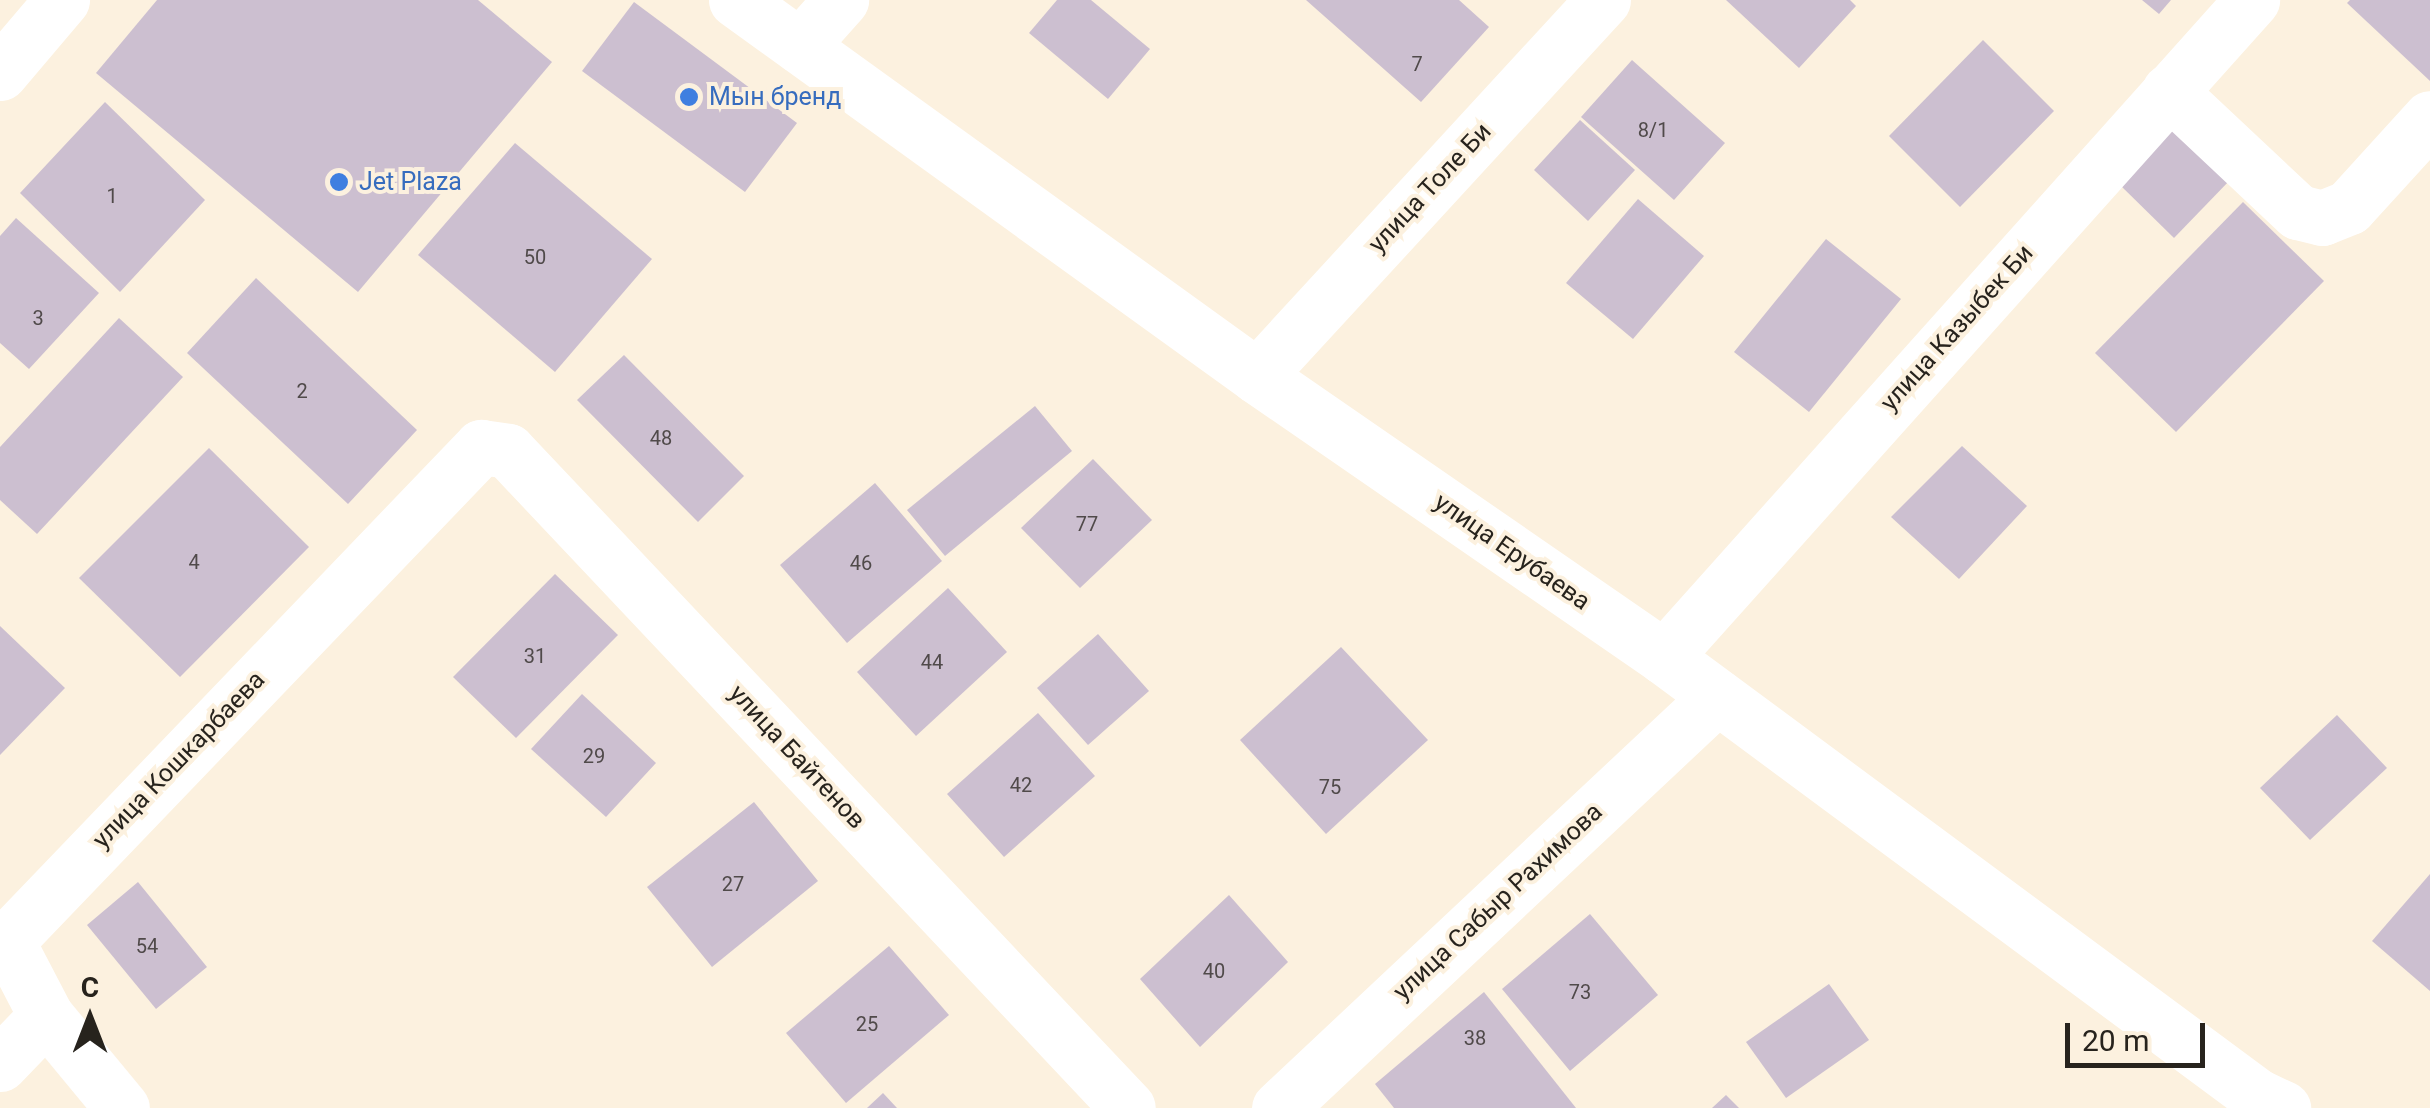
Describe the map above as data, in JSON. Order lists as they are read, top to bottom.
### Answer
{
  "streets": {
    "street": [
      "улица Толе Би",
      "улица Казыбек Би",
      "улица Ерубаева",
      "улица Байтенов",
      "улица Кошкарбаева",
      "улица Сабыр Рахимова"
    ]
  },
  "crossings": [
    ["улица Толе Би", "улица Ерубаева"],
    ["улица Казыбек Би", "улица Ерубаева"],
    ["улица Ерубаева", "улица Сабыр Рахимова"],
    ["улица Байтенов", "улица Кошкарбаева"]
  ],
  "places": ["Мын бренд", "Jet Plaza"],
  "house_numbers": [
    "7",
    "8/1",
    "1",
    "50",
    "3",
    "2",
    "48",
    "77",
    "4",
    "46",
    "31",
    "44",
    "29",
    "42",
    "75",
    "27",
    "54",
    "40",
    "73",
    "25",
    "38"
  ],
  "scale_bar": "20 m",
  "north": "top"
}
